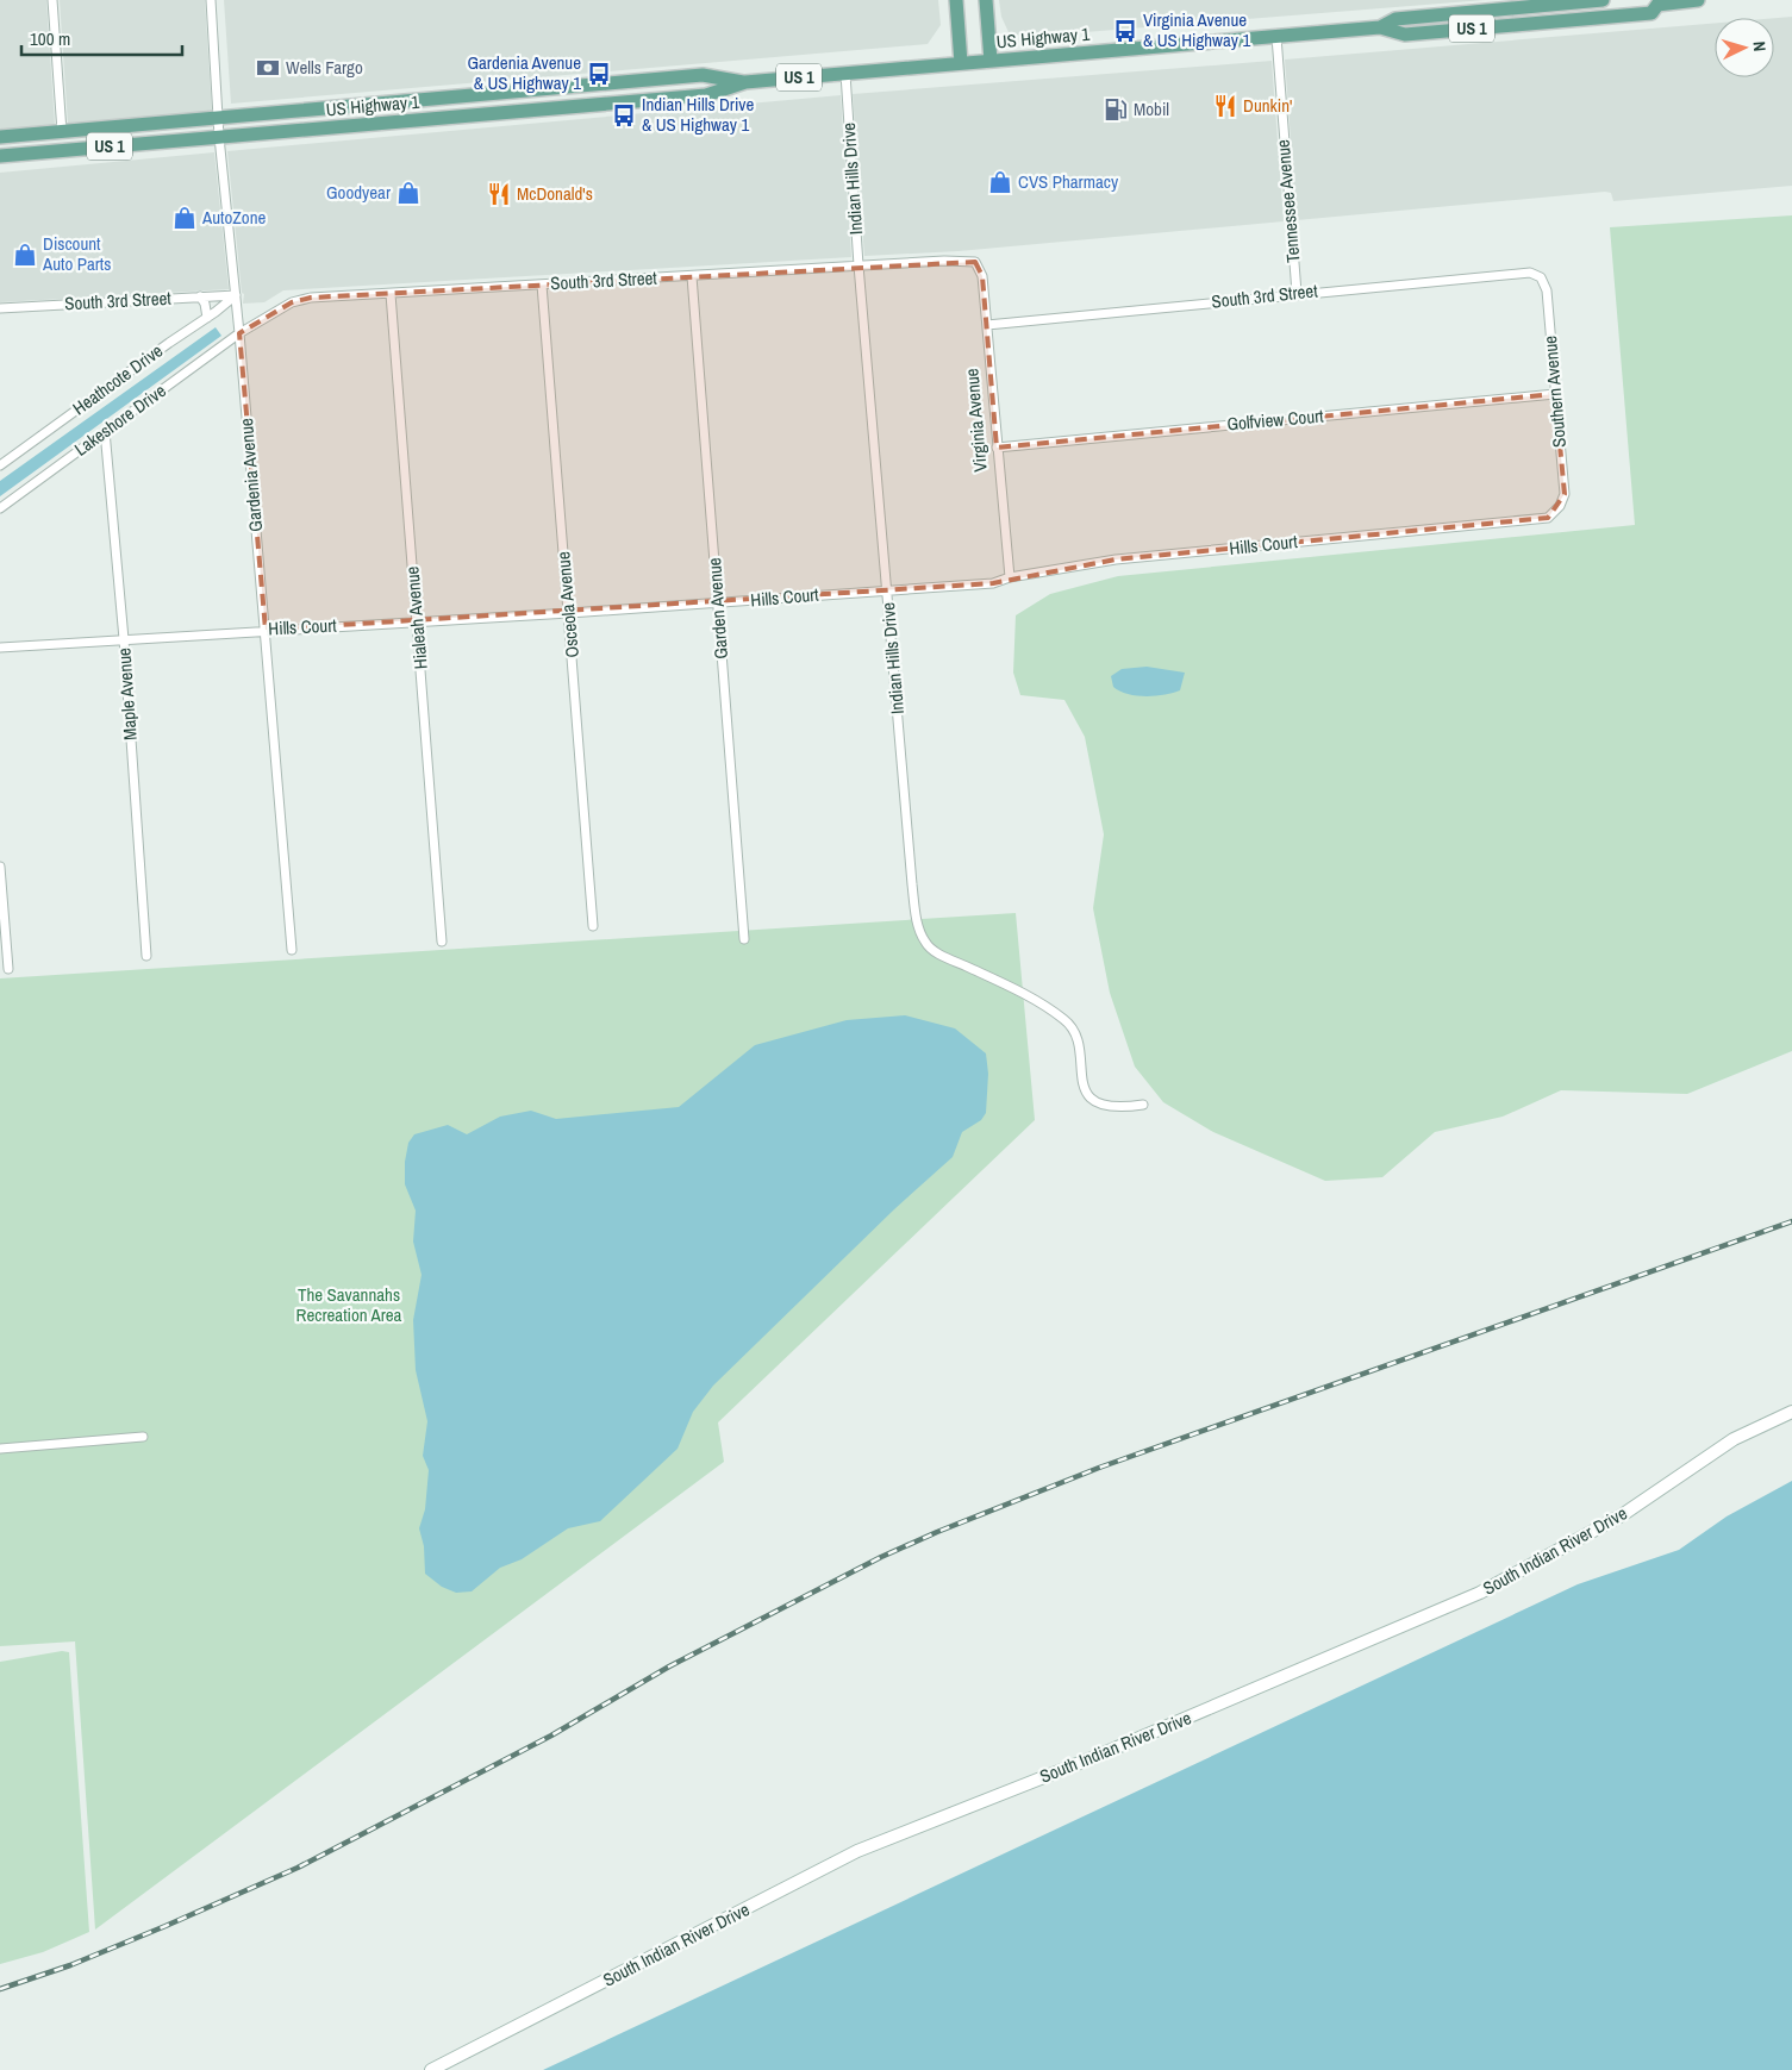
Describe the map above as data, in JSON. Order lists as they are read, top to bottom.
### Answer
{
  "streets": {
    "main road": ["US 1", "US Highway 1", "South Indian River Drive"],
    "street": [
      "Indian Hills Drive",
      "Tennessee Avenue",
      "South 3rd Street",
      "Heathcote Drive",
      "Southern Avenue",
      "Lakeshore Drive",
      "Virginia Avenue",
      "Golfview Court",
      "Gardenia Avenue",
      "Hills Court",
      "Osceola Avenue",
      "Garden Avenue",
      "Hialeah Avenue",
      "Maple Avenue"
    ]
  },
  "crossings": [
    ["US Highway 1", "Indian Hills Drive"],
    ["US Highway 1", "Tennessee Avenue"],
    ["US Highway 1", "Gardenia Avenue"],
    ["Indian Hills Drive", "South 3rd Street"],
    ["Indian Hills Drive", "Hills Court"],
    ["Tennessee Avenue", "South 3rd Street"],
    ["South 3rd Street", "Heathcote Drive"],
    ["South 3rd Street", "Southern Avenue"],
    ["South 3rd Street", "Lakeshore Drive"],
    ["South 3rd Street", "Virginia Avenue"],
    ["South 3rd Street", "Gardenia Avenue"],
    ["South 3rd Street", "Osceola Avenue"],
    ["South 3rd Street", "Garden Avenue"],
    ["South 3rd Street", "Hialeah Avenue"],
    ["Heathcote Drive", "Gardenia Avenue"],
    ["Southern Avenue", "Golfview Court"],
    ["Southern Avenue", "Hills Court"],
    ["Lakeshore Drive", "Gardenia Avenue"],
    ["Lakeshore Drive", "Maple Avenue"],
    ["Virginia Avenue", "Golfview Court"],
    ["Virginia Avenue", "Hills Court"],
    ["Gardenia Avenue", "Hills Court"],
    ["Hills Court", "Osceola Avenue"],
    ["Hills Court", "Garden Avenue"],
    ["Hills Court", "Hialeah Avenue"],
    ["Hills Court", "Maple Avenue"]
  ],
  "parks": ["The Savannahs Recreation Area"],
  "places": {
    "bus stop": ["Virginia Avenue & US Highway 1", "Gardenia Avenue & US Highway 1", "Indian Hills Drive & US Highway 1"],
    "bank": ["Wells Fargo"],
    "restaurant": ["Dunkin'", "McDonald's"],
    "fuel station": ["Mobil"],
    "shop": [
      "CVS Pharmacy",
      "Goodyear",
      "AutoZone",
      "Discount Auto Parts"
    ]
  },
  "scale_bar": "100 m",
  "north": "right"
}
